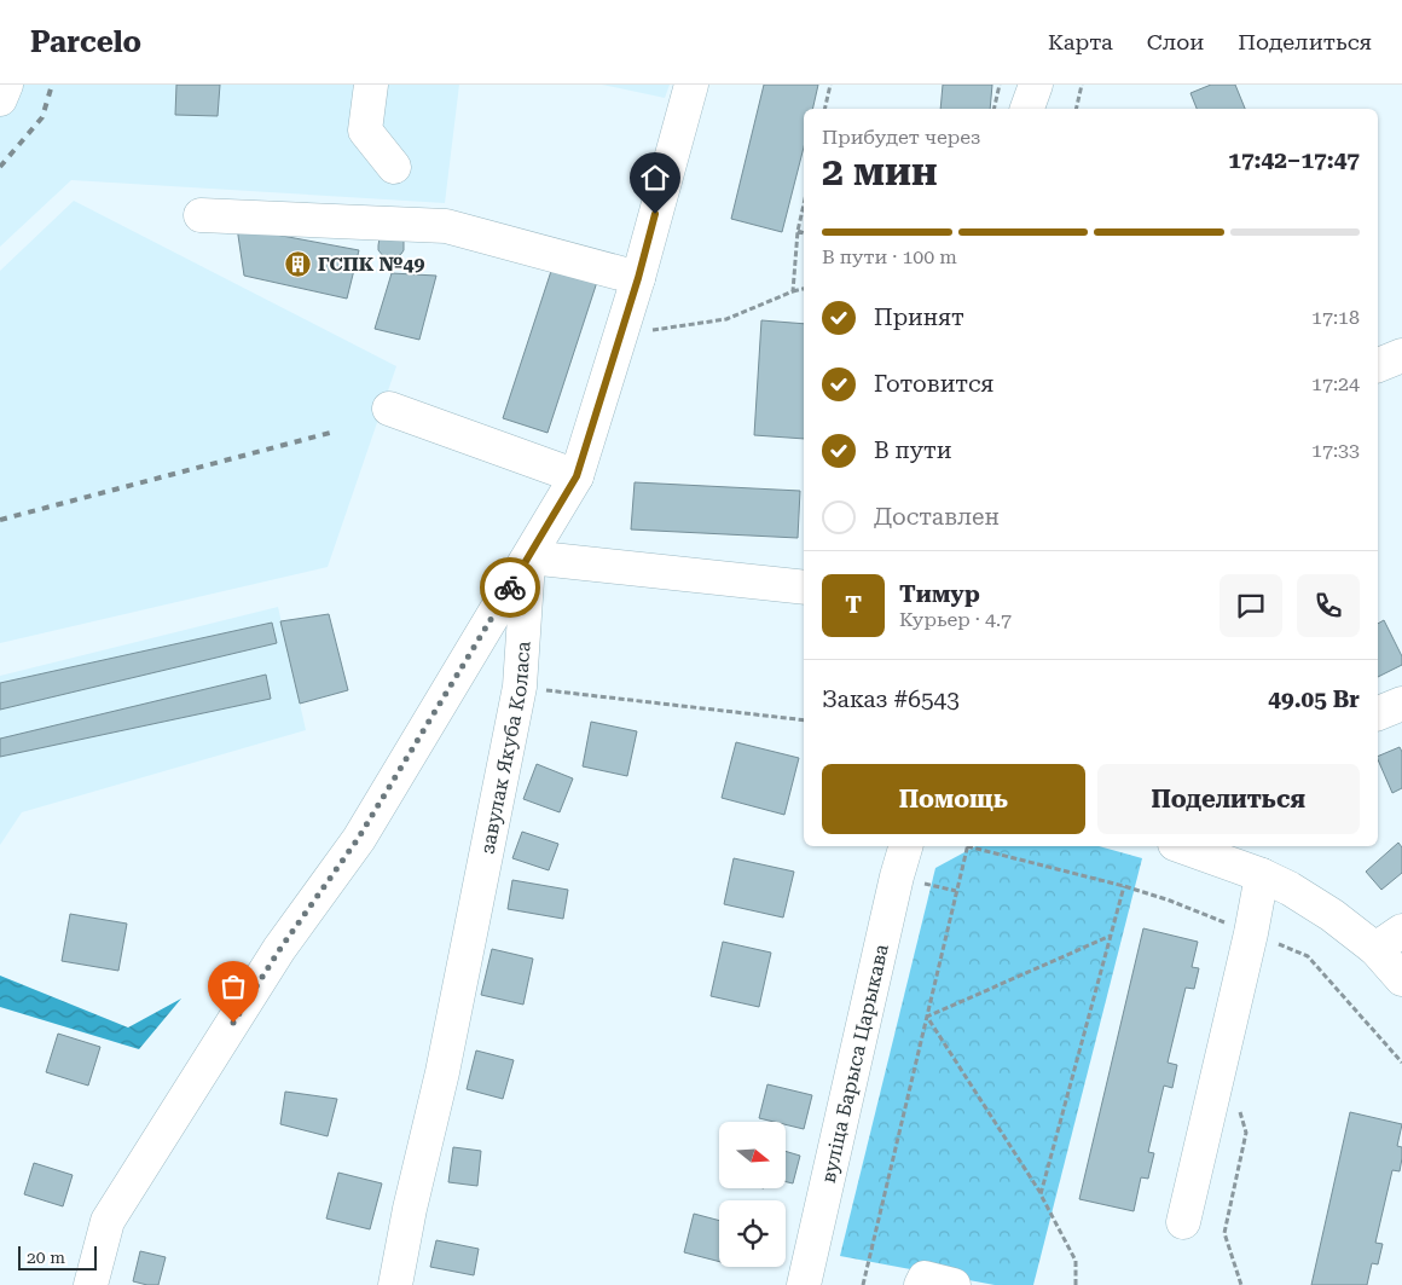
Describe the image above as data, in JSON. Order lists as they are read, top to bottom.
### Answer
{
  "streets": {
    "street": ["завулак Якуба Коласа", "вуліца Барыса Царыкава"]
  },
  "places": {
    "building": ["ГСПК №49"]
  },
  "scale_bar": "20 m",
  "north": "right",
  "page": {
    "header": "Parcelo",
    "nav": ["Карта", "Слои", "Поделиться"],
    "heading": ["2 мин", "Прибудет через", "17:42–17:47"],
    "panel": [
      "Тимур",
      "Курьер · 4.7",
      "Заказ #6543",
      "49.05 Br"
    ],
    "bar": "В пути · 100 m",
    "list": [
      ["Принят", "17:18"],
      ["Готовится", "17:24"],
      ["В пути", "17:33"],
      "Доставлен"
    ],
    "round": "Т",
    "buttons": ["Помощь", "Поделиться"],
    "scale": "20 m"
  }
}
